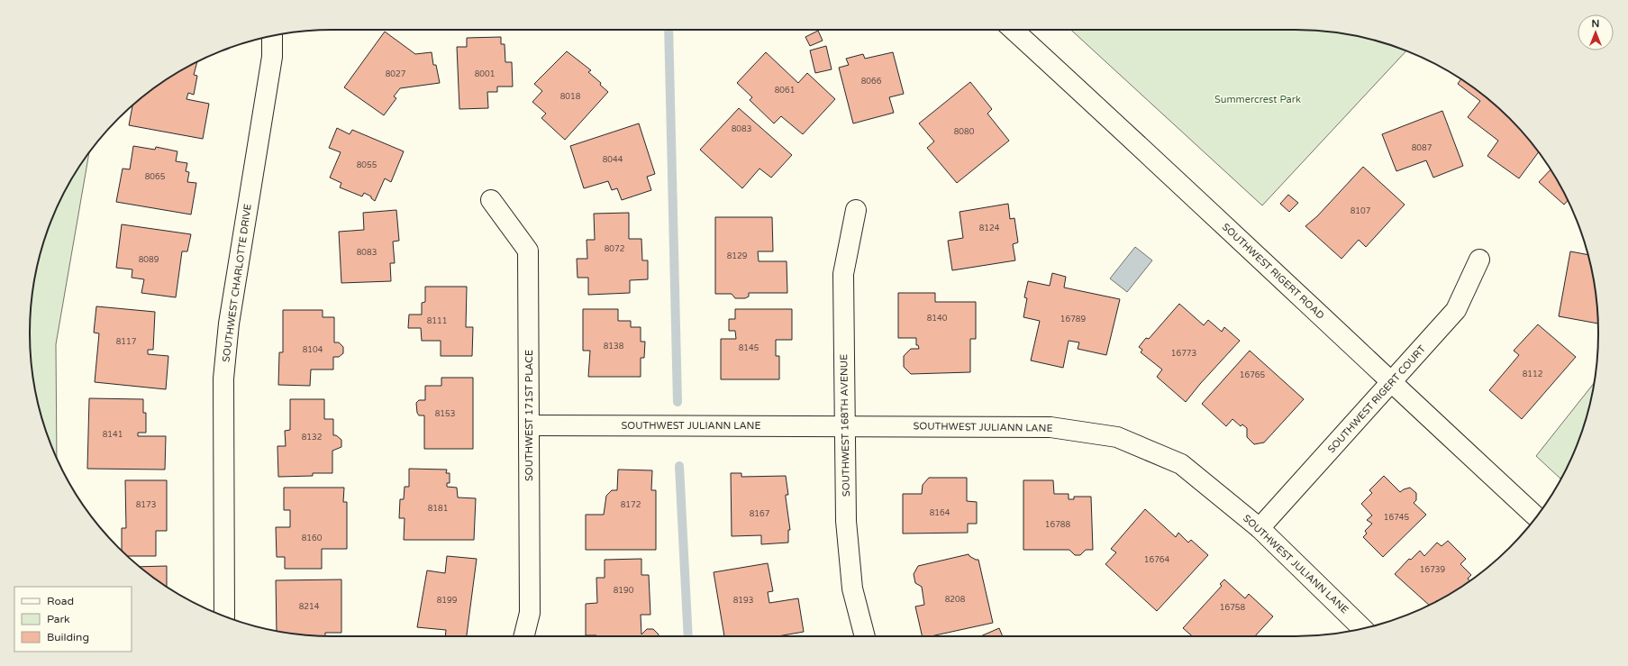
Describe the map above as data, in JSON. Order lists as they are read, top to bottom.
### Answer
{
  "streets": {
    "street": [
      "SOUTHWEST RIGERT ROAD",
      "SOUTHWEST CHARLOTTE DRIVE",
      "SOUTHWEST RIGERT COURT",
      "SOUTHWEST 171ST PLACE",
      "SOUTHWEST JULIANN LANE",
      "SOUTHWEST 168TH AVENUE"
    ]
  },
  "crossings": [
    ["SOUTHWEST RIGERT ROAD", "SOUTHWEST RIGERT COURT"],
    ["SOUTHWEST RIGERT COURT", "SOUTHWEST JULIANN LANE"],
    ["SOUTHWEST 171ST PLACE", "SOUTHWEST JULIANN LANE"],
    ["SOUTHWEST JULIANN LANE", "SOUTHWEST 168TH AVENUE"]
  ],
  "parks": ["Summercrest Park"],
  "house_numbers": [
    "8027",
    "8001",
    "8066",
    "8061",
    "8018",
    "8083",
    "8080",
    "8087",
    "8044",
    "8055",
    "8065",
    "8107",
    "8124",
    "8072",
    "8083",
    "8129",
    "8089",
    "8140",
    "16789",
    "8111",
    "8117",
    "8138",
    "8145",
    "8104",
    "16773",
    "8112",
    "16765",
    "8153",
    "8141",
    "8132",
    "8173",
    "8172",
    "8181",
    "8164",
    "8167",
    "16745",
    "16788",
    "8160",
    "16764",
    "16739",
    "8190",
    "8208",
    "8199",
    "8193",
    "8214",
    "16758"
  ],
  "legend": ["Road", "Park", "Building"],
  "north": "top"
}
